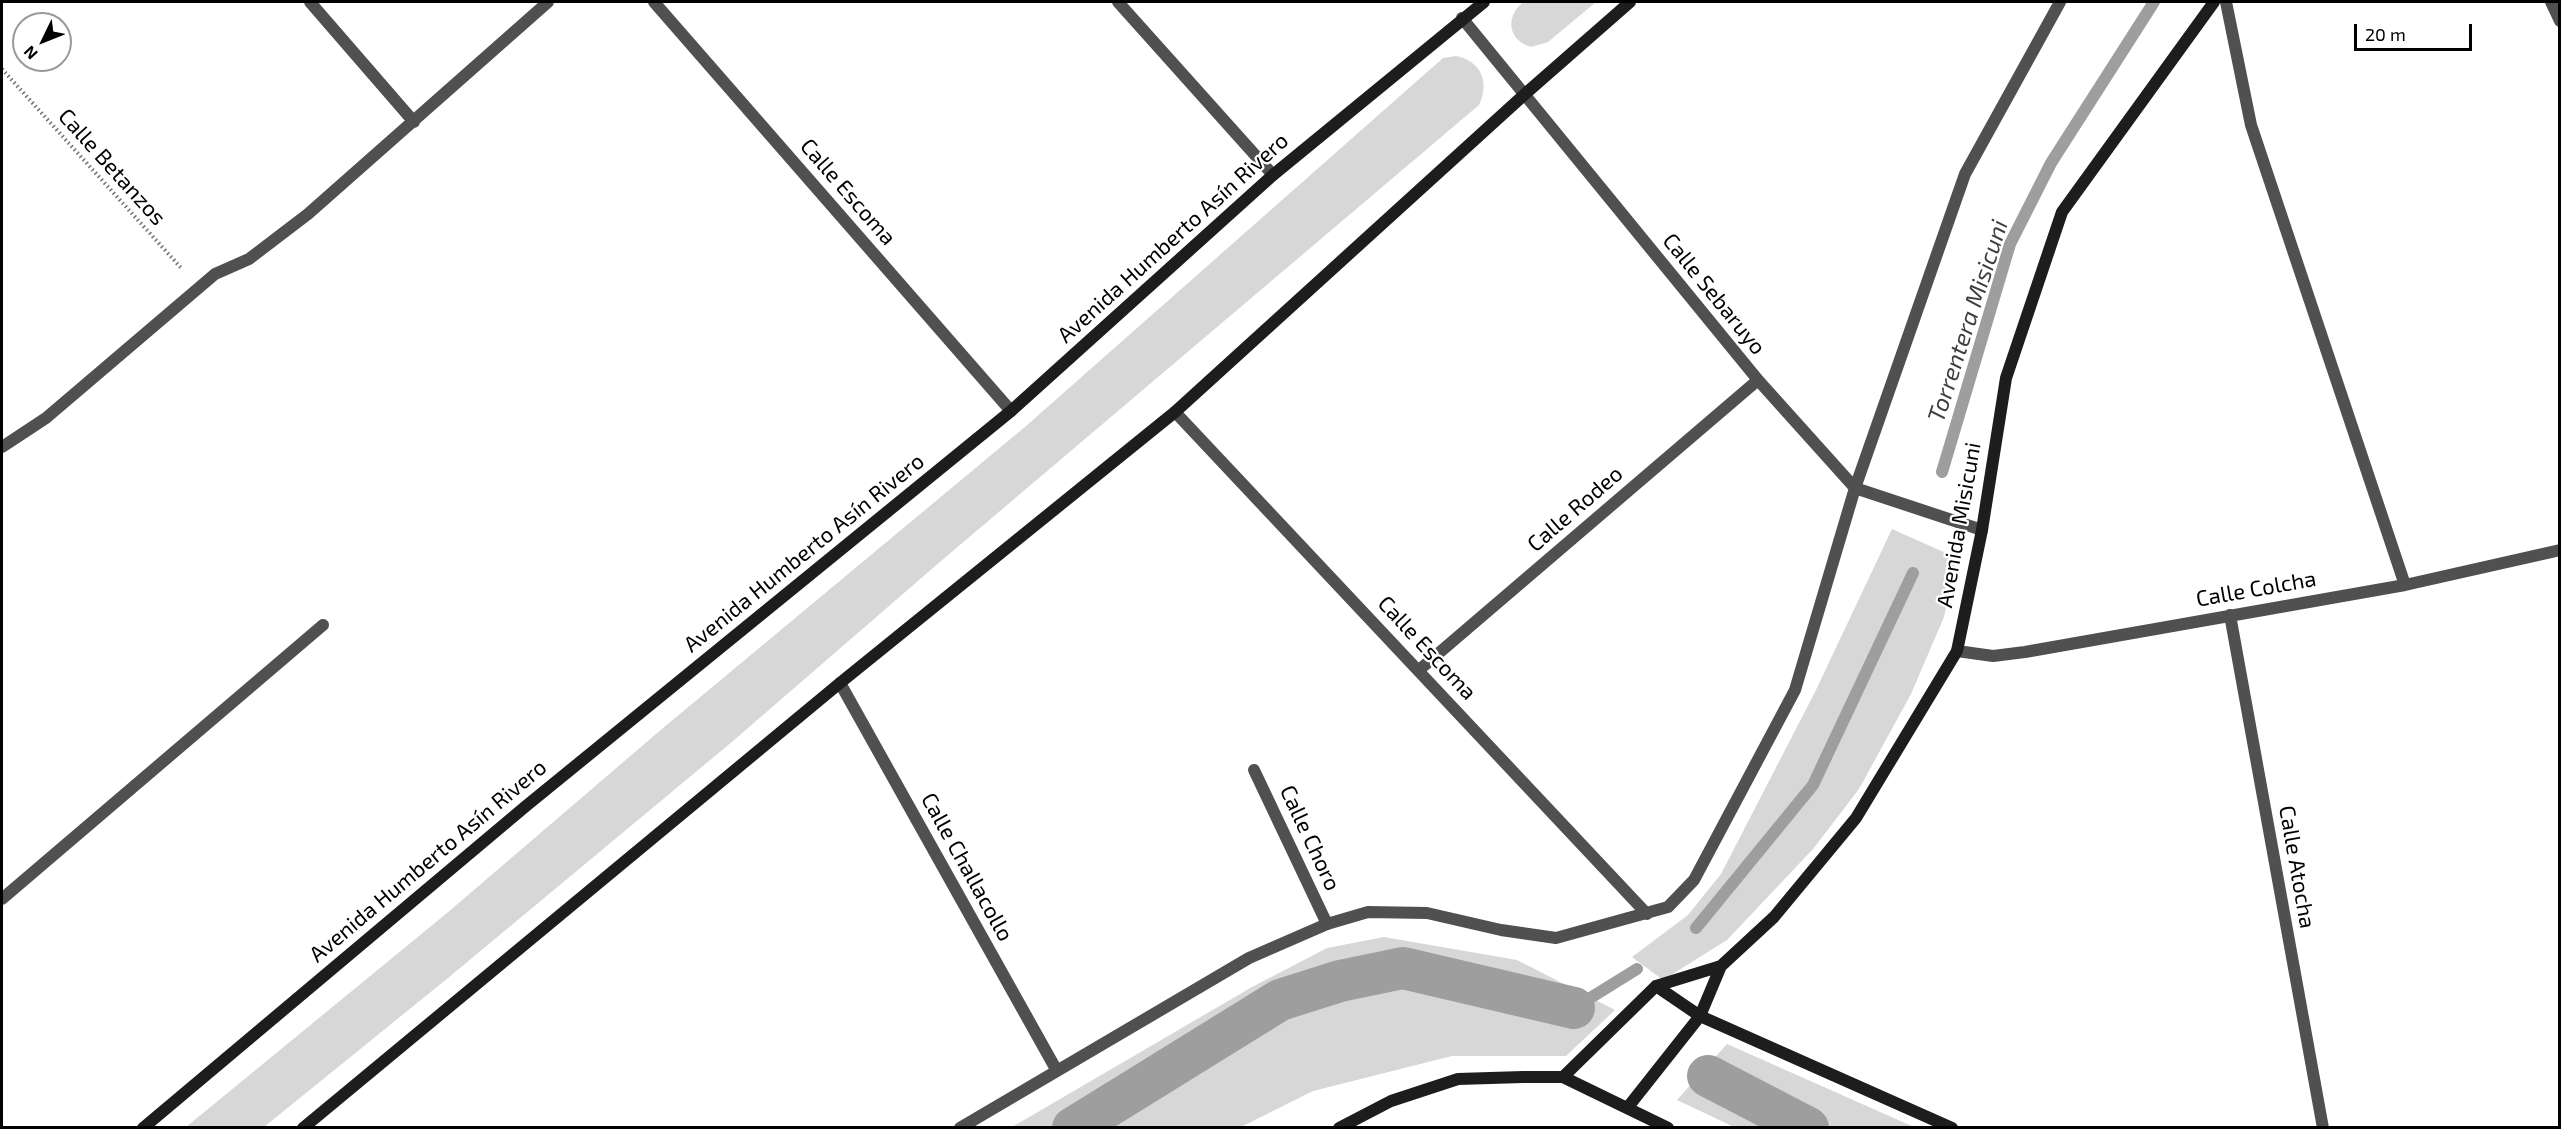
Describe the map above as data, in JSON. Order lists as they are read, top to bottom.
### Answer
{
  "streets": {
    "street": [
      "Calle Escoma",
      "Avenida Humberto Asín Rivero",
      "Calle Sebaruyo",
      "Calle Rodeo",
      "Avenida Misicuni",
      "Calle Colcha",
      "Calle Choro",
      "Calle Challacollo",
      "Calle Atocha"
    ],
    "path": ["Calle Betanzos"]
  },
  "crossings": [
    ["Calle Escoma", "Avenida Humberto Asín Rivero"],
    ["Calle Escoma", "Calle Rodeo"],
    ["Avenida Humberto Asín Rivero", "Calle Sebaruyo"],
    ["Calle Sebaruyo", "Calle Rodeo"],
    ["Calle Sebaruyo", "Avenida Misicuni"],
    ["Avenida Misicuni", "Calle Colcha"],
    ["Calle Colcha", "Calle Atocha"]
  ],
  "water": ["Torrentera Misicuni"],
  "scale_bar": "20 m",
  "north": "bottom left"
}
